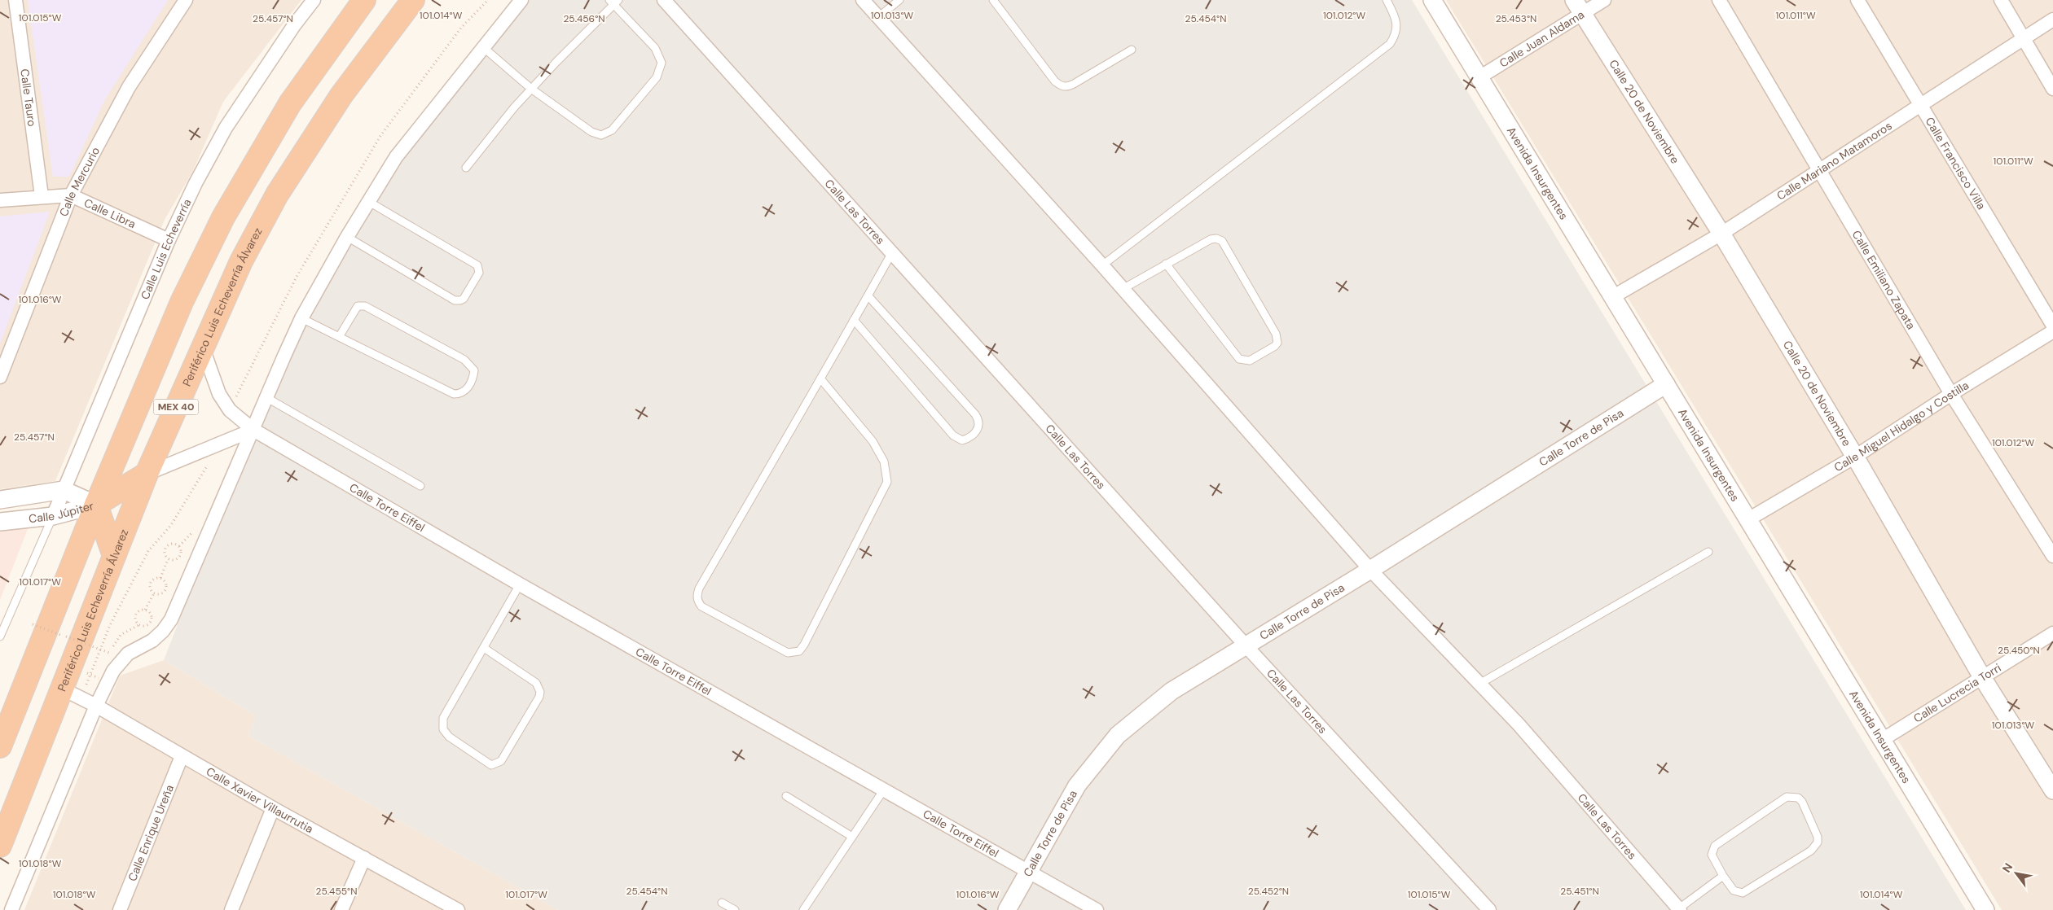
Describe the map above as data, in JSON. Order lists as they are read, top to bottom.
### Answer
{
  "streets": {
    "highway": ["Periférico Luis Echeverría Álvarez", "MEX 40"],
    "street": [
      "Calle Juan Aldama",
      "Calle Tauro",
      "Calle 20 de Noviembre",
      "Calle Mariano Matamoros",
      "Calle Francisco Villa",
      "Avenida Insurgentes",
      "Calle Mercurio",
      "Calle Las Torres",
      "Calle Libra",
      "Calle Luis Echeverría",
      "Calle Emiliano Zapata",
      "Calle Miguel Hidalgo y Costilla",
      "Calle Torre de Pisa",
      "Calle Torre Eiffel",
      "Calle Júpiter",
      "Calle Lucrecia Torri",
      "Calle Xavier Villaurrutia",
      "Calle Enrique Ureña"
    ]
  },
  "crossings": [
    ["Calle Juan Aldama", "Calle 20 de Noviembre"],
    ["Calle Juan Aldama", "Avenida Insurgentes"],
    ["Calle Tauro", "Calle Libra"],
    ["Calle 20 de Noviembre", "Calle Mariano Matamoros"],
    ["Calle 20 de Noviembre", "Calle Miguel Hidalgo y Costilla"],
    ["Calle 20 de Noviembre", "Calle Lucrecia Torri"],
    ["Calle Mariano Matamoros", "Calle Francisco Villa"],
    ["Calle Mariano Matamoros", "Avenida Insurgentes"],
    ["Calle Mariano Matamoros", "Calle Emiliano Zapata"],
    ["Avenida Insurgentes", "Calle Miguel Hidalgo y Costilla"],
    ["Avenida Insurgentes", "Calle Torre de Pisa"],
    ["Avenida Insurgentes", "Calle Lucrecia Torri"],
    ["Calle Mercurio", "Calle Libra"],
    ["Calle Las Torres", "Calle Torre de Pisa"],
    ["Calle Libra", "Calle Luis Echeverría"],
    ["Calle Luis Echeverría", "Calle Júpiter"],
    ["Calle Emiliano Zapata", "Calle Miguel Hidalgo y Costilla"],
    ["Periférico Luis Echeverría Álvarez", "Calle Torre Eiffel"],
    ["Periférico Luis Echeverría Álvarez", "Calle Xavier Villaurrutia"],
    ["MEX 40", "Calle Júpiter"],
    ["Calle Torre de Pisa", "Calle Torre Eiffel"],
    ["Calle Xavier Villaurrutia", "Calle Enrique Ureña"]
  ],
  "north": "top left",
  "coordinates": [
    "101.013°W",
    "101.011°W",
    "101.014°W",
    "101.012°W",
    "101.015°W",
    "25.457°N",
    "25.456°N",
    "25.454°N",
    "25.453°N",
    "101.016°W",
    "101.017°W",
    "25.450°N",
    "101.018°W",
    "25.455°N",
    "25.452°N",
    "25.451°N"
  ]
}
